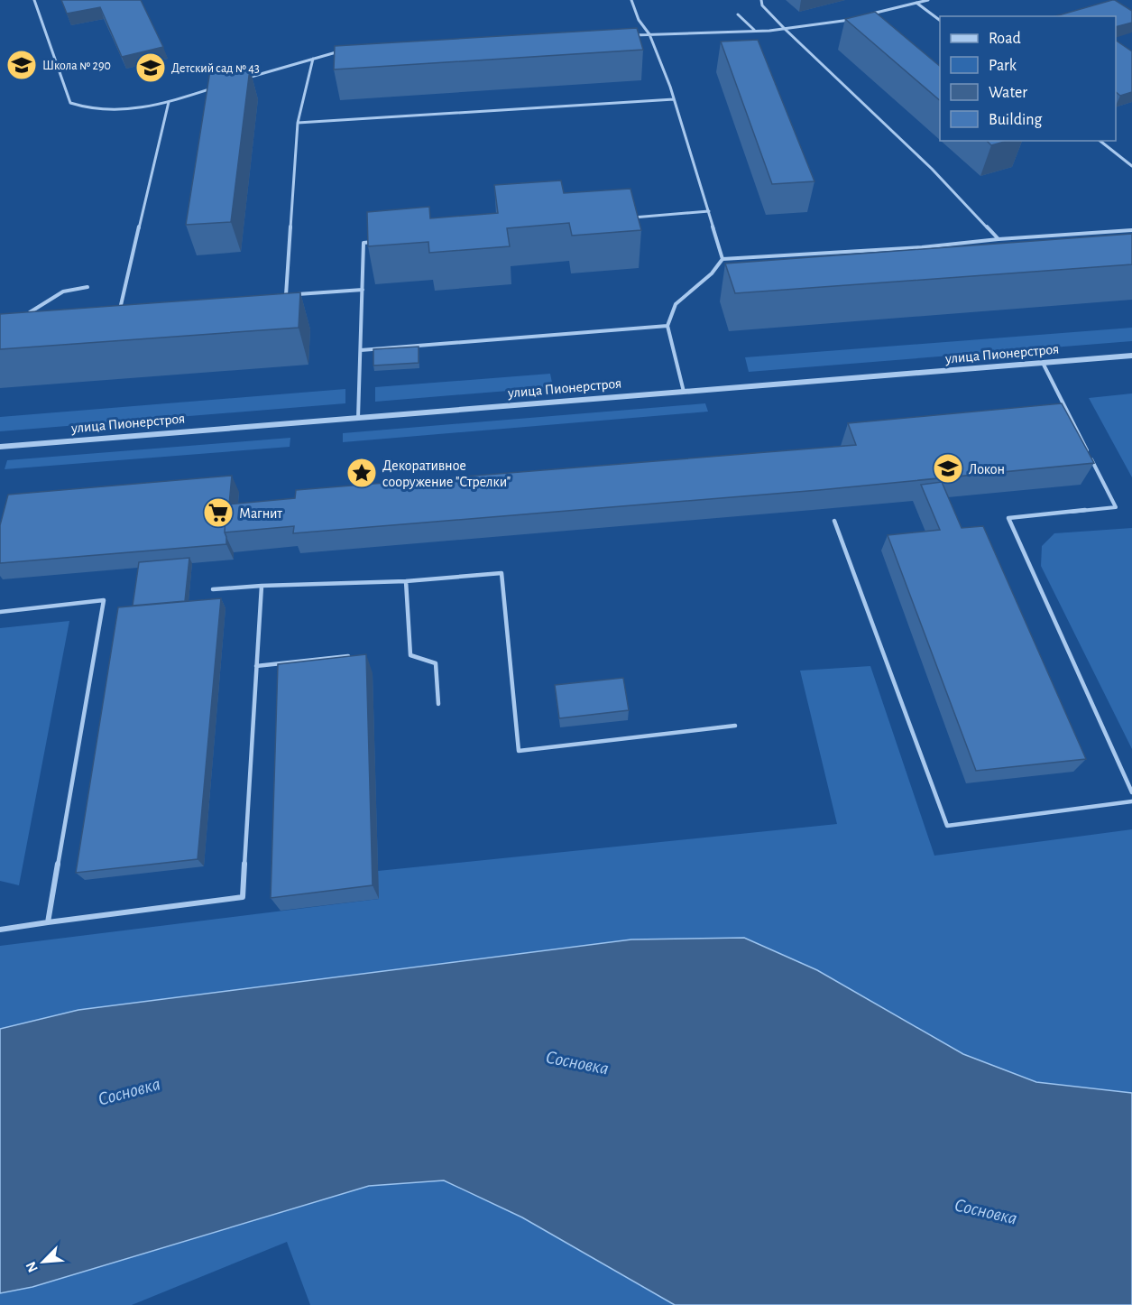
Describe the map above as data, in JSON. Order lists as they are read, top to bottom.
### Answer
{
  "streets": {
    "street": ["улица Пионерстроя"]
  },
  "water": ["Сосновка"],
  "places": {
    "school or university": ["Школа № 290", "Детский сад № 43", "Локон"],
    "place": ["Декоративное сооружение \"Стрелки\""],
    "supermarket": ["Магнит"]
  },
  "legend": [
    "Road",
    "Park",
    "Water",
    "Building"
  ],
  "north": "bottom left"
}
